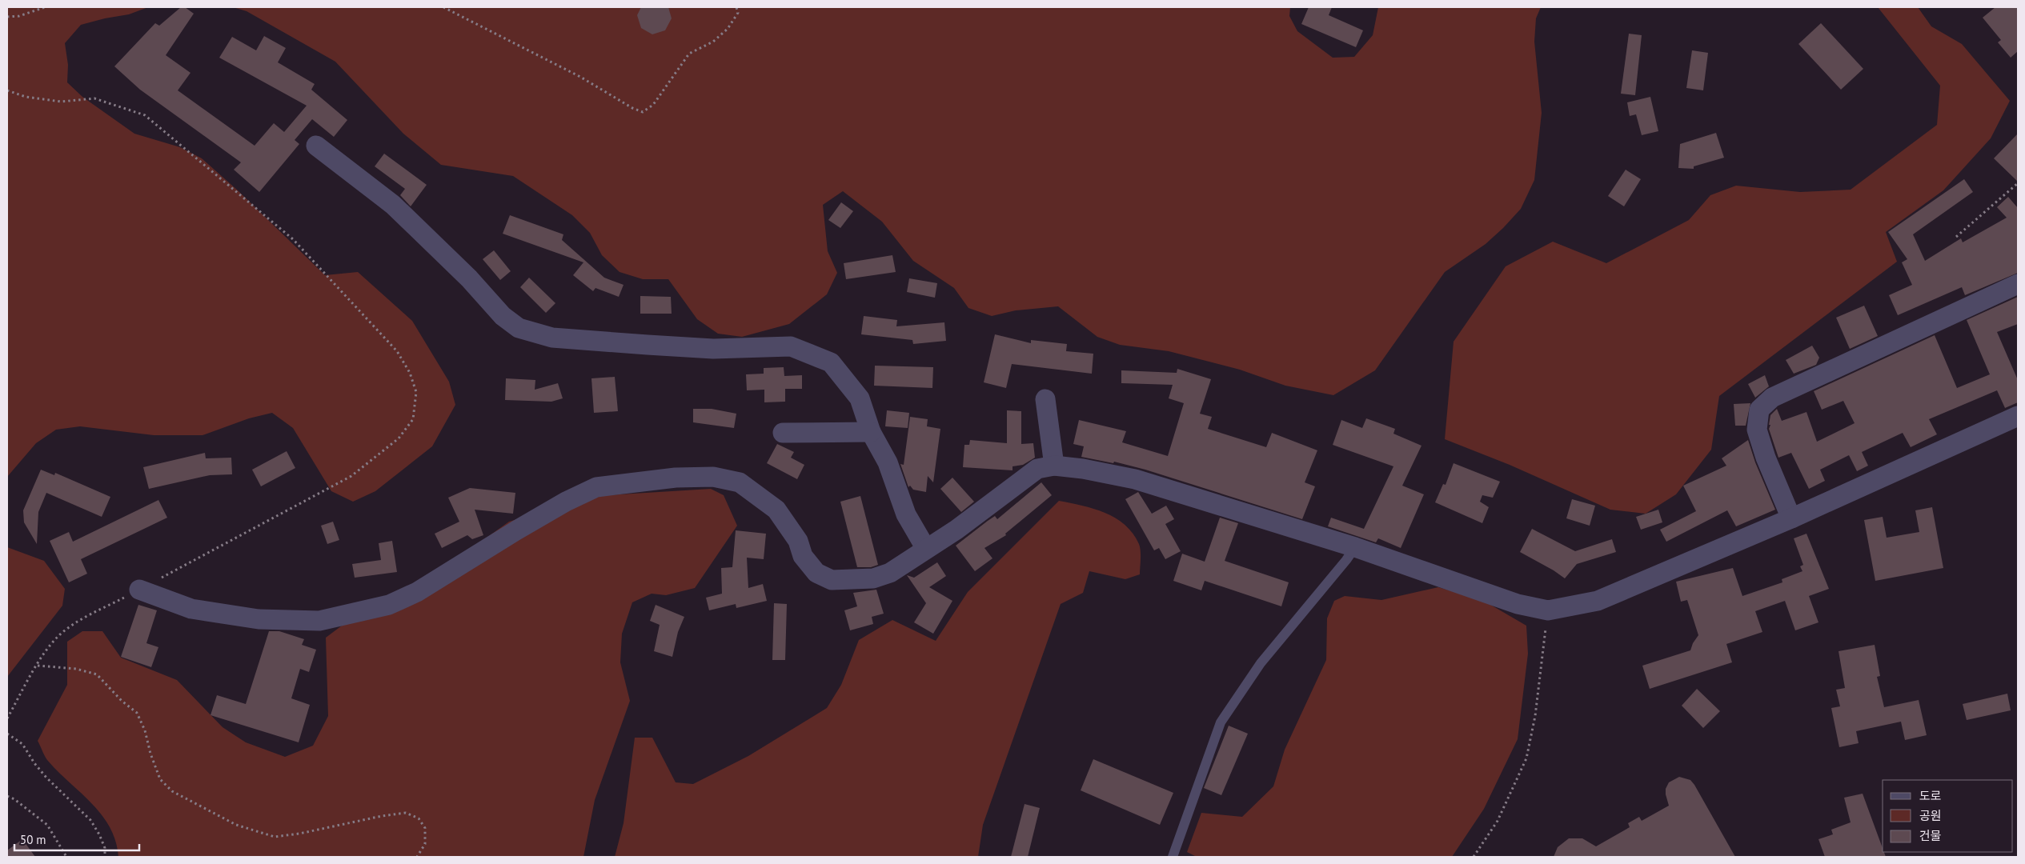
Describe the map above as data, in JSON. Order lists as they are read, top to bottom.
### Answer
{
  "legend": ["도로", "공원", "건물"],
  "scale_bar": "50 m"
}
